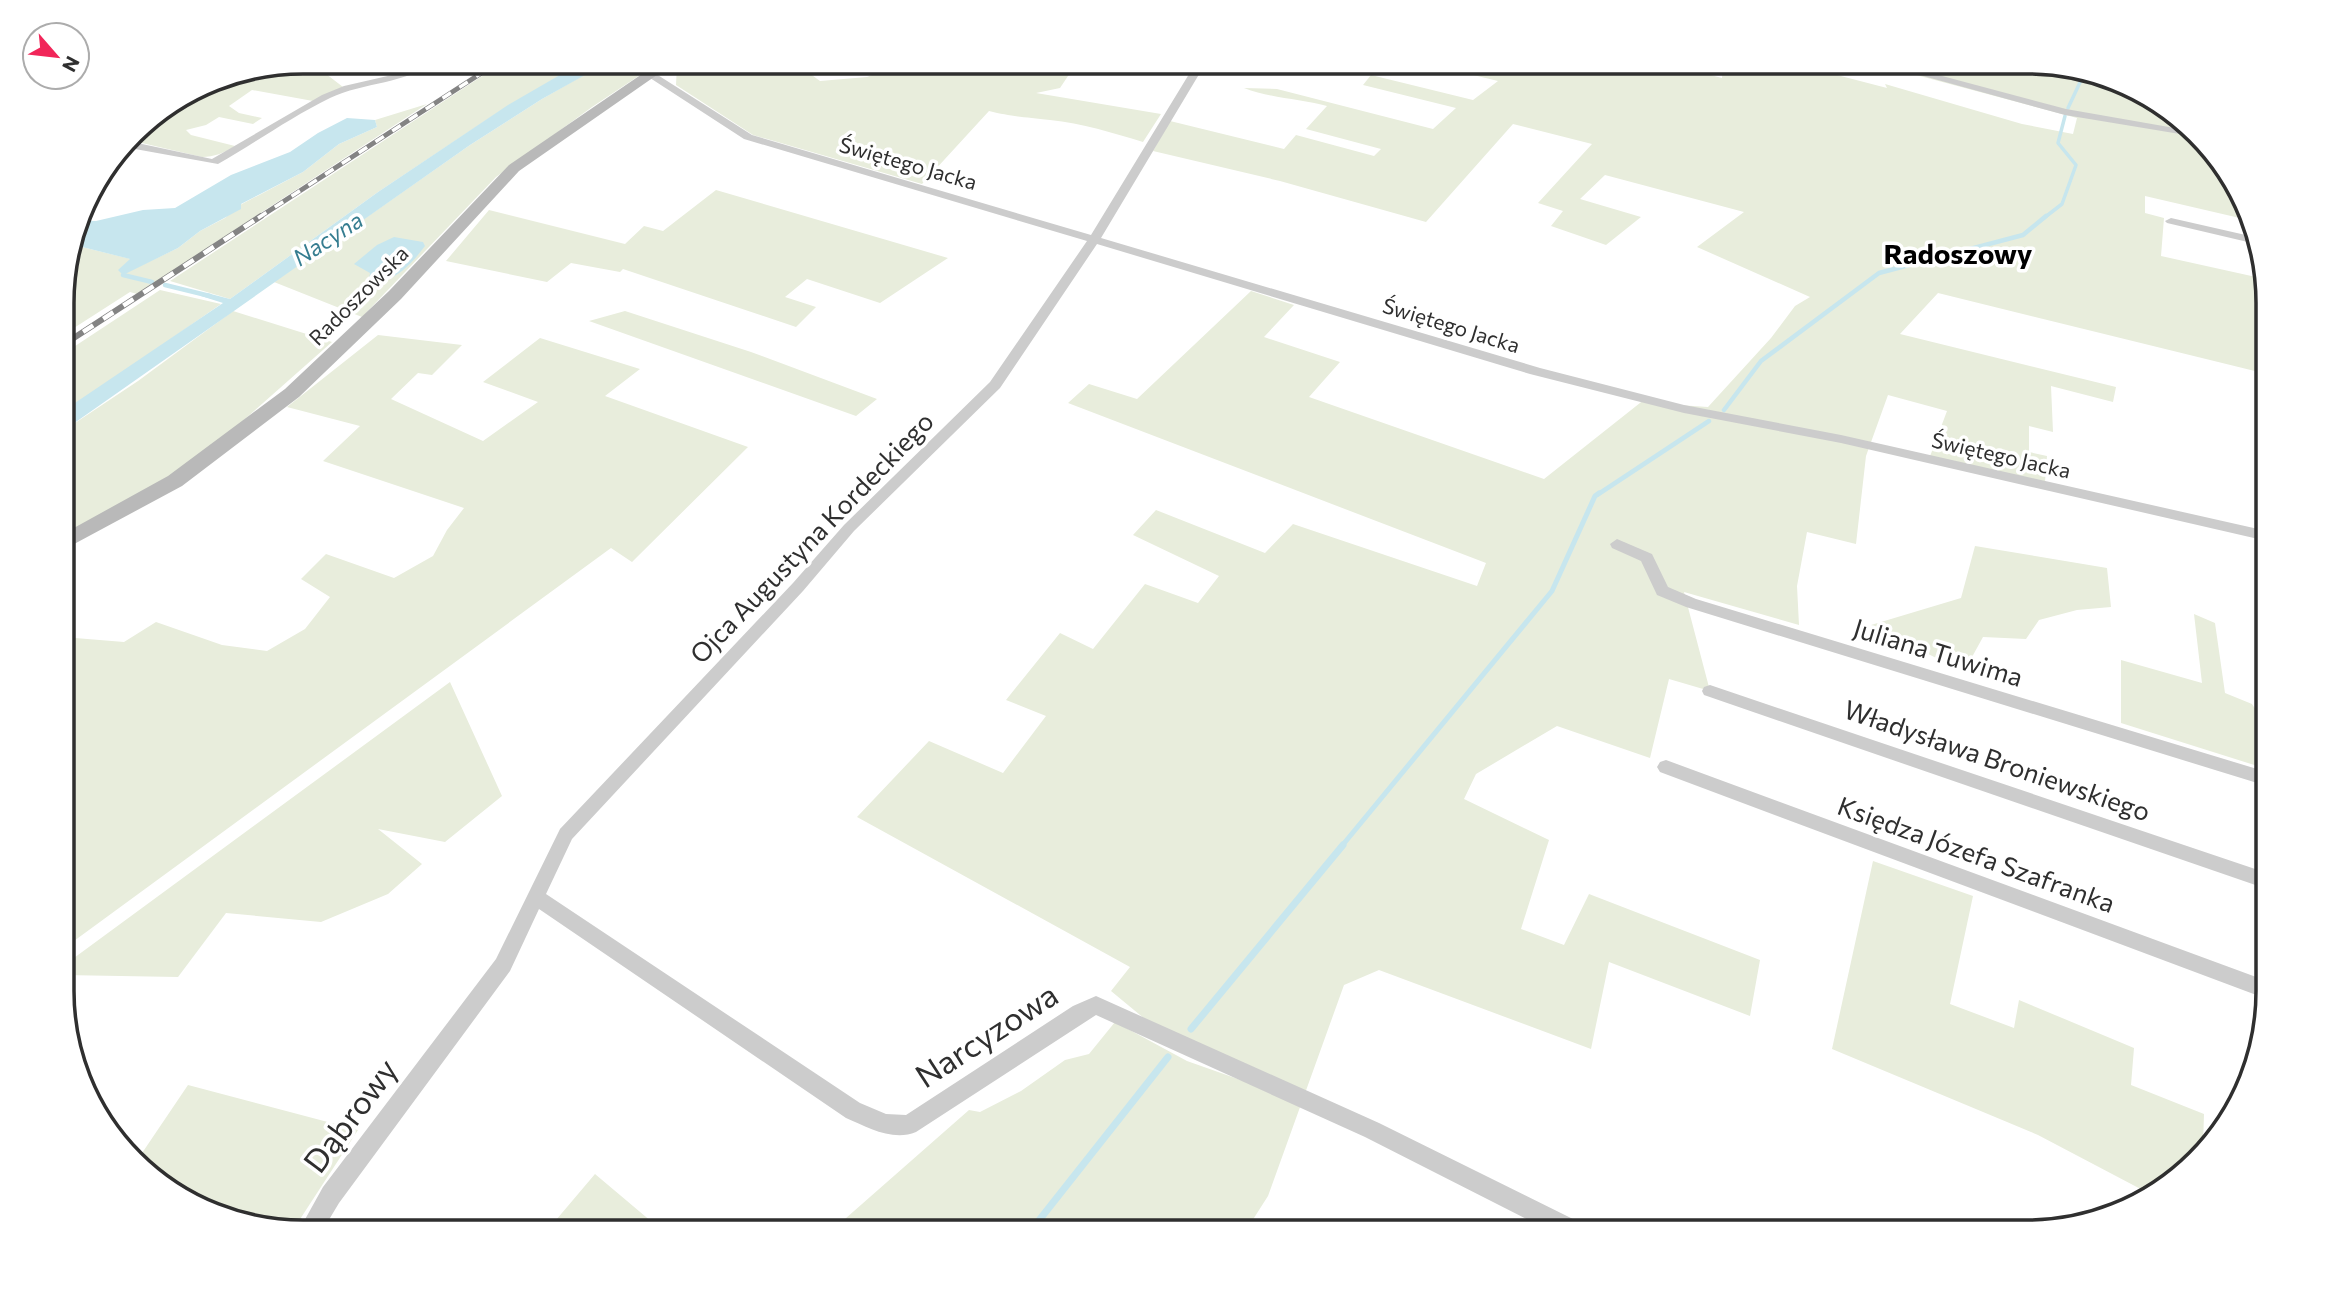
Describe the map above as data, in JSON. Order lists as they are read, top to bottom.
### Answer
{
  "streets": {
    "street": [
      "Świętego Jacka",
      "Radoszowska",
      "Ojca Augustyna Kordeckiego",
      "Juliana Tuwima",
      "Władysława Broniewskiego",
      "Księdza Józefa Szafranka",
      "Narcyzowa",
      "Dąbrowy"
    ]
  },
  "crossings": [
    ["Świętego Jacka", "Radoszowska"],
    ["Świętego Jacka", "Ojca Augustyna Kordeckiego"],
    ["Ojca Augustyna Kordeckiego", "Narcyzowa"],
    ["Ojca Augustyna Kordeckiego", "Dąbrowy"]
  ],
  "districts": ["Radoszowy"],
  "water": ["Nacyna"],
  "north": "bottom right"
}
